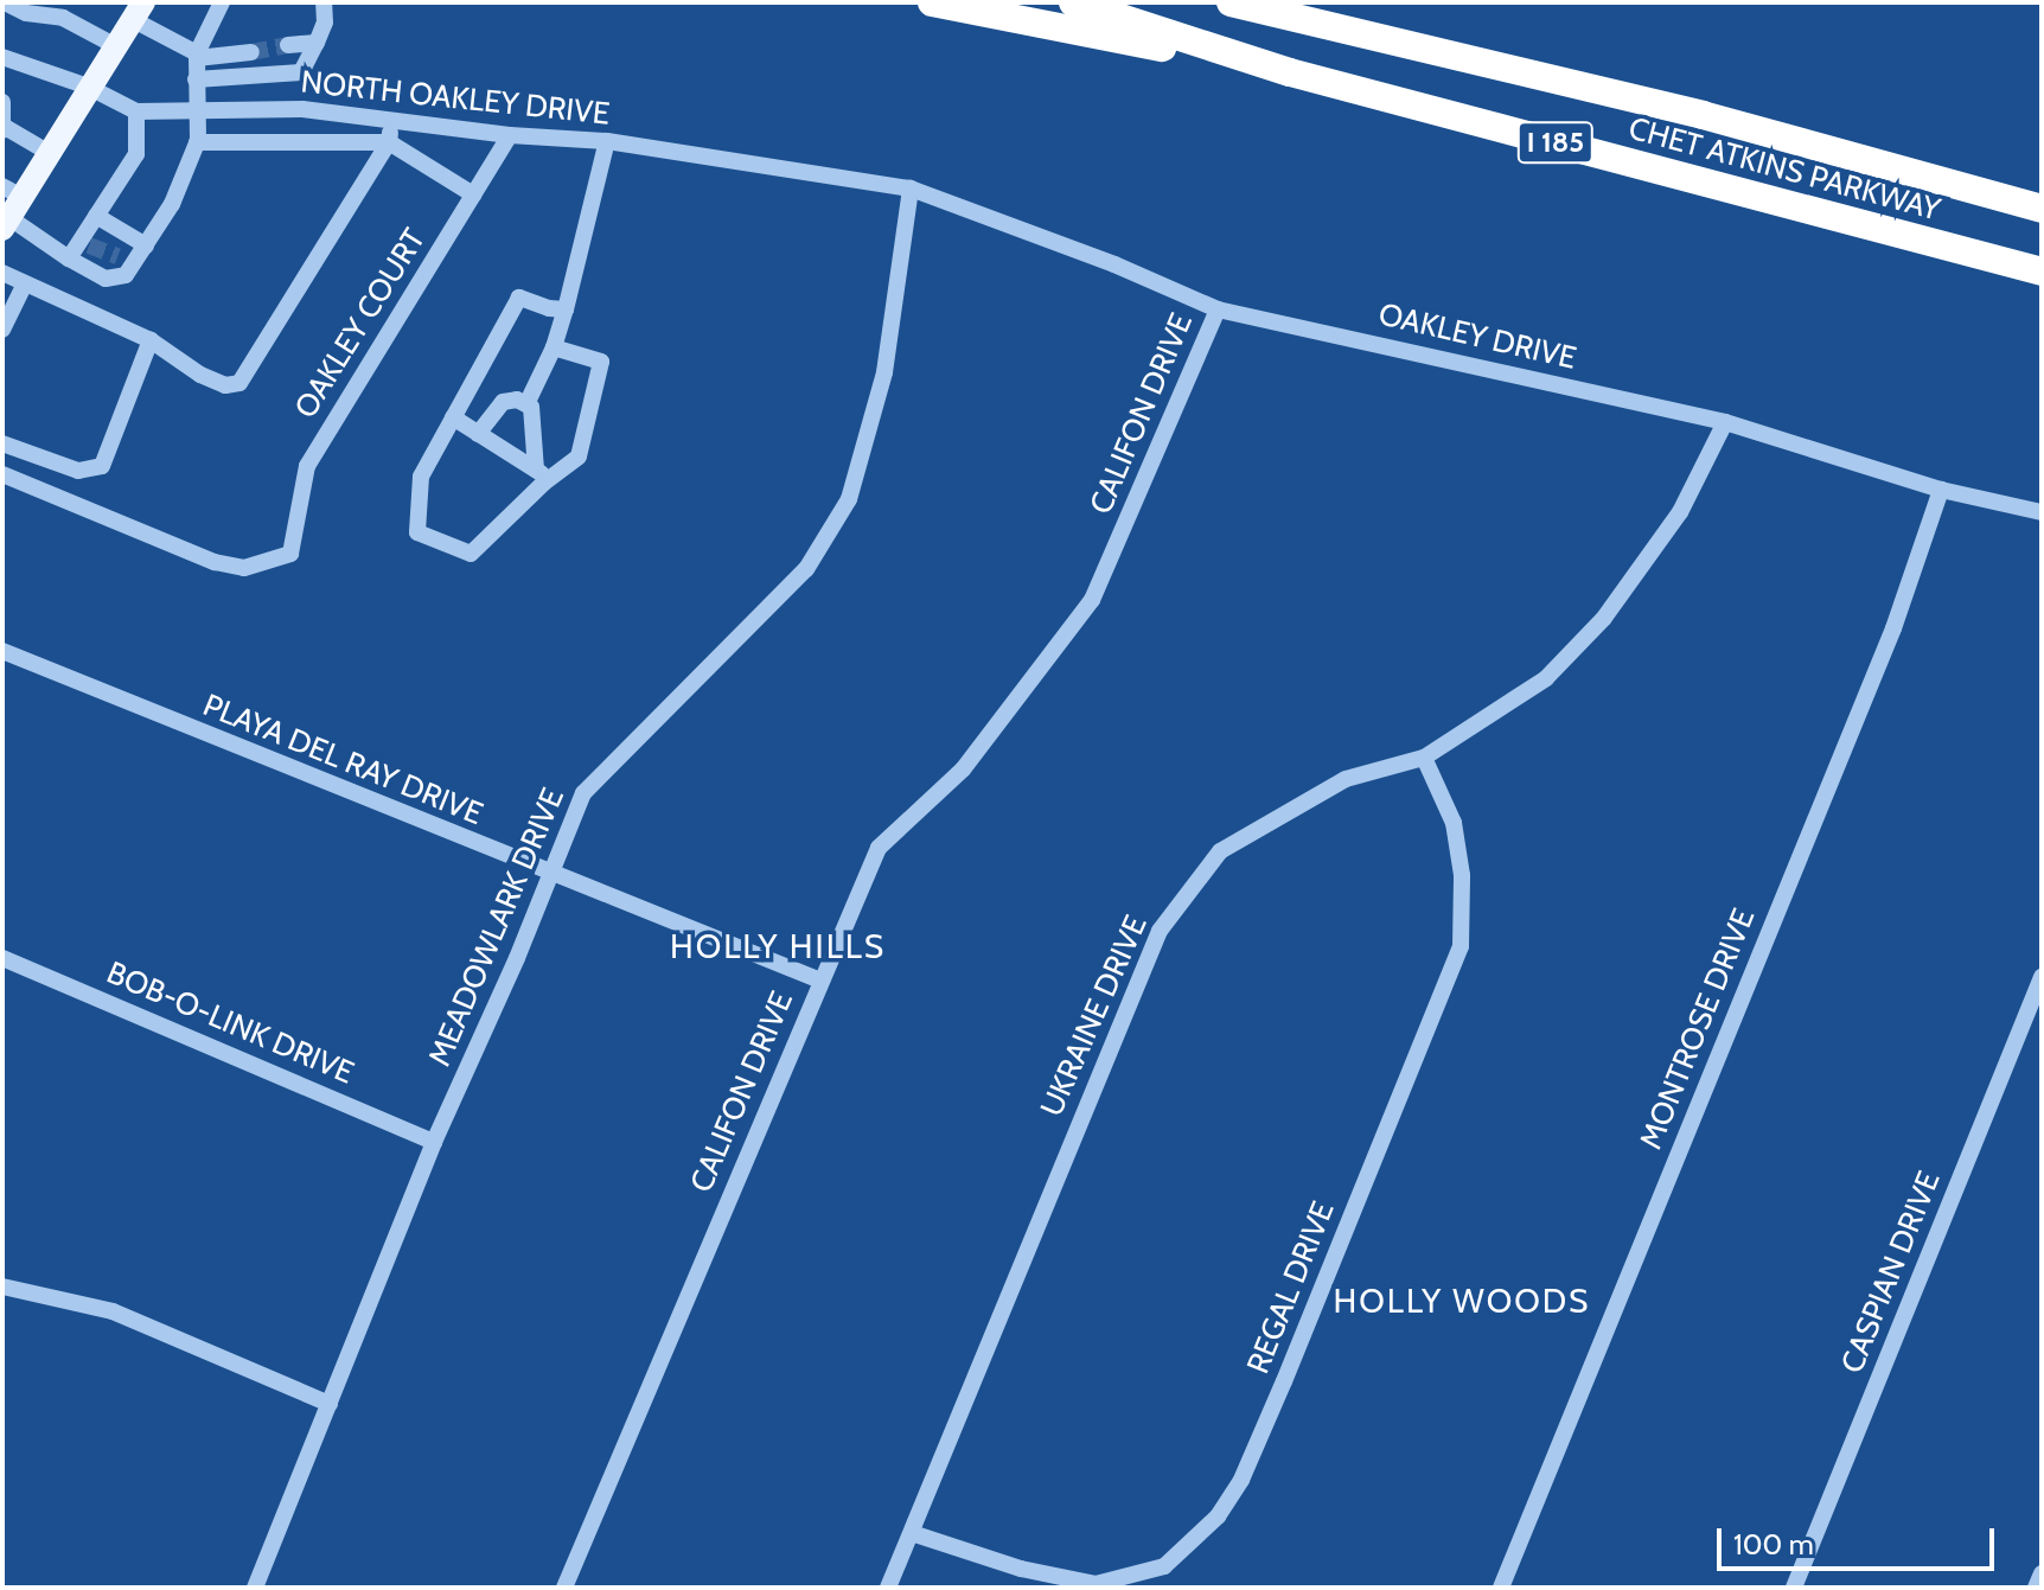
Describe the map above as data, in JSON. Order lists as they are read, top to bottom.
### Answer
{
  "streets": {
    "highway": ["I 185", "CHET ATKINS PARKWAY"],
    "street": [
      "NORTH OAKLEY DRIVE",
      "OAKLEY COURT",
      "OAKLEY DRIVE",
      "CALIFON DRIVE",
      "PLAYA DEL RAY DRIVE",
      "MEADOWLARK DRIVE",
      "UKRAINE DRIVE",
      "BOB-O-LINK DRIVE",
      "MONTROSE DRIVE",
      "CASPIAN DRIVE",
      "REGAL DRIVE"
    ]
  },
  "crossings": [
    ["NORTH OAKLEY DRIVE", "OAKLEY COURT"],
    ["NORTH OAKLEY DRIVE", "OAKLEY DRIVE"],
    ["NORTH OAKLEY DRIVE", "MEADOWLARK DRIVE"],
    ["OAKLEY DRIVE", "CALIFON DRIVE"],
    ["OAKLEY DRIVE", "MEADOWLARK DRIVE"],
    ["OAKLEY DRIVE", "UKRAINE DRIVE"],
    ["OAKLEY DRIVE", "MONTROSE DRIVE"],
    ["CALIFON DRIVE", "PLAYA DEL RAY DRIVE"],
    ["PLAYA DEL RAY DRIVE", "MEADOWLARK DRIVE"],
    ["MEADOWLARK DRIVE", "BOB-O-LINK DRIVE"],
    ["UKRAINE DRIVE", "REGAL DRIVE"]
  ],
  "districts": ["HOLLY HILLS", "HOLLY WOODS"],
  "scale_bar": "100 m"
}
